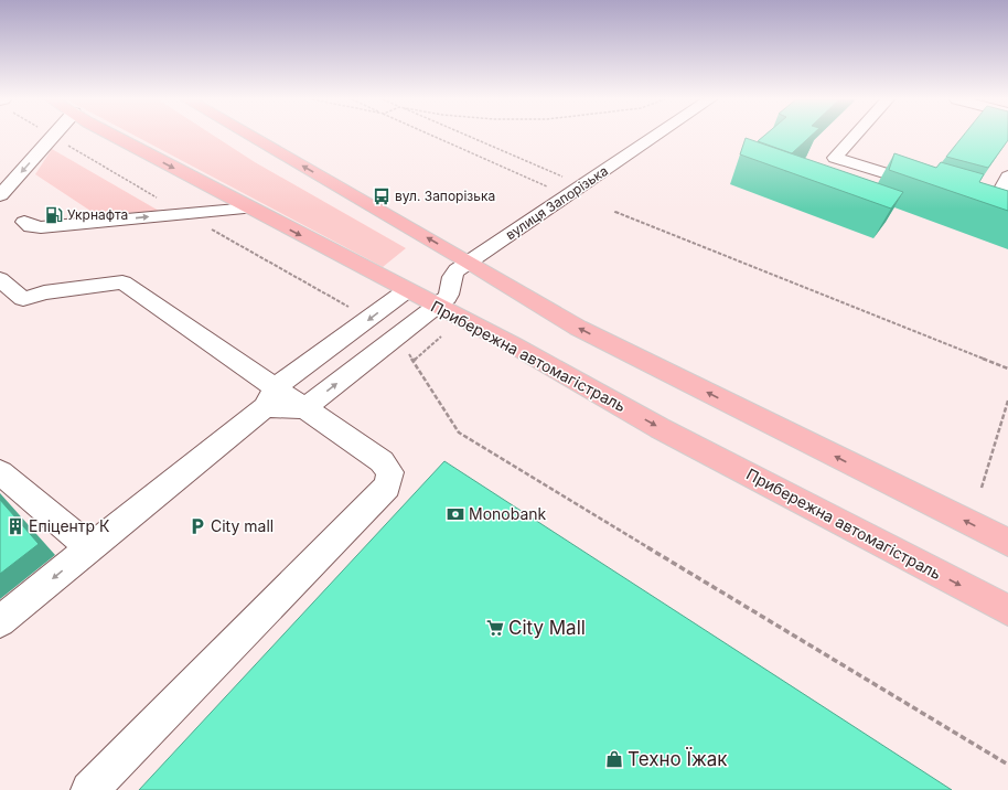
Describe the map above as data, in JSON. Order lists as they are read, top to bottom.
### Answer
{
  "streets": {
    "main road": ["Прибережна автомагістраль"],
    "street": ["вулиця Запорізька"]
  },
  "crossings": [
    ["вулиця Запорізька", "Прибережна автомагістраль"]
  ],
  "places": {
    "bus stop": ["вул. Запорізька"],
    "fuel station": ["Укрнафта"],
    "bank": ["Monobank"],
    "building": ["Епіцентр К"],
    "parking": ["City mall"],
    "supermarket": ["City Mall"],
    "shop": ["Техно Їжак"]
  }
}
